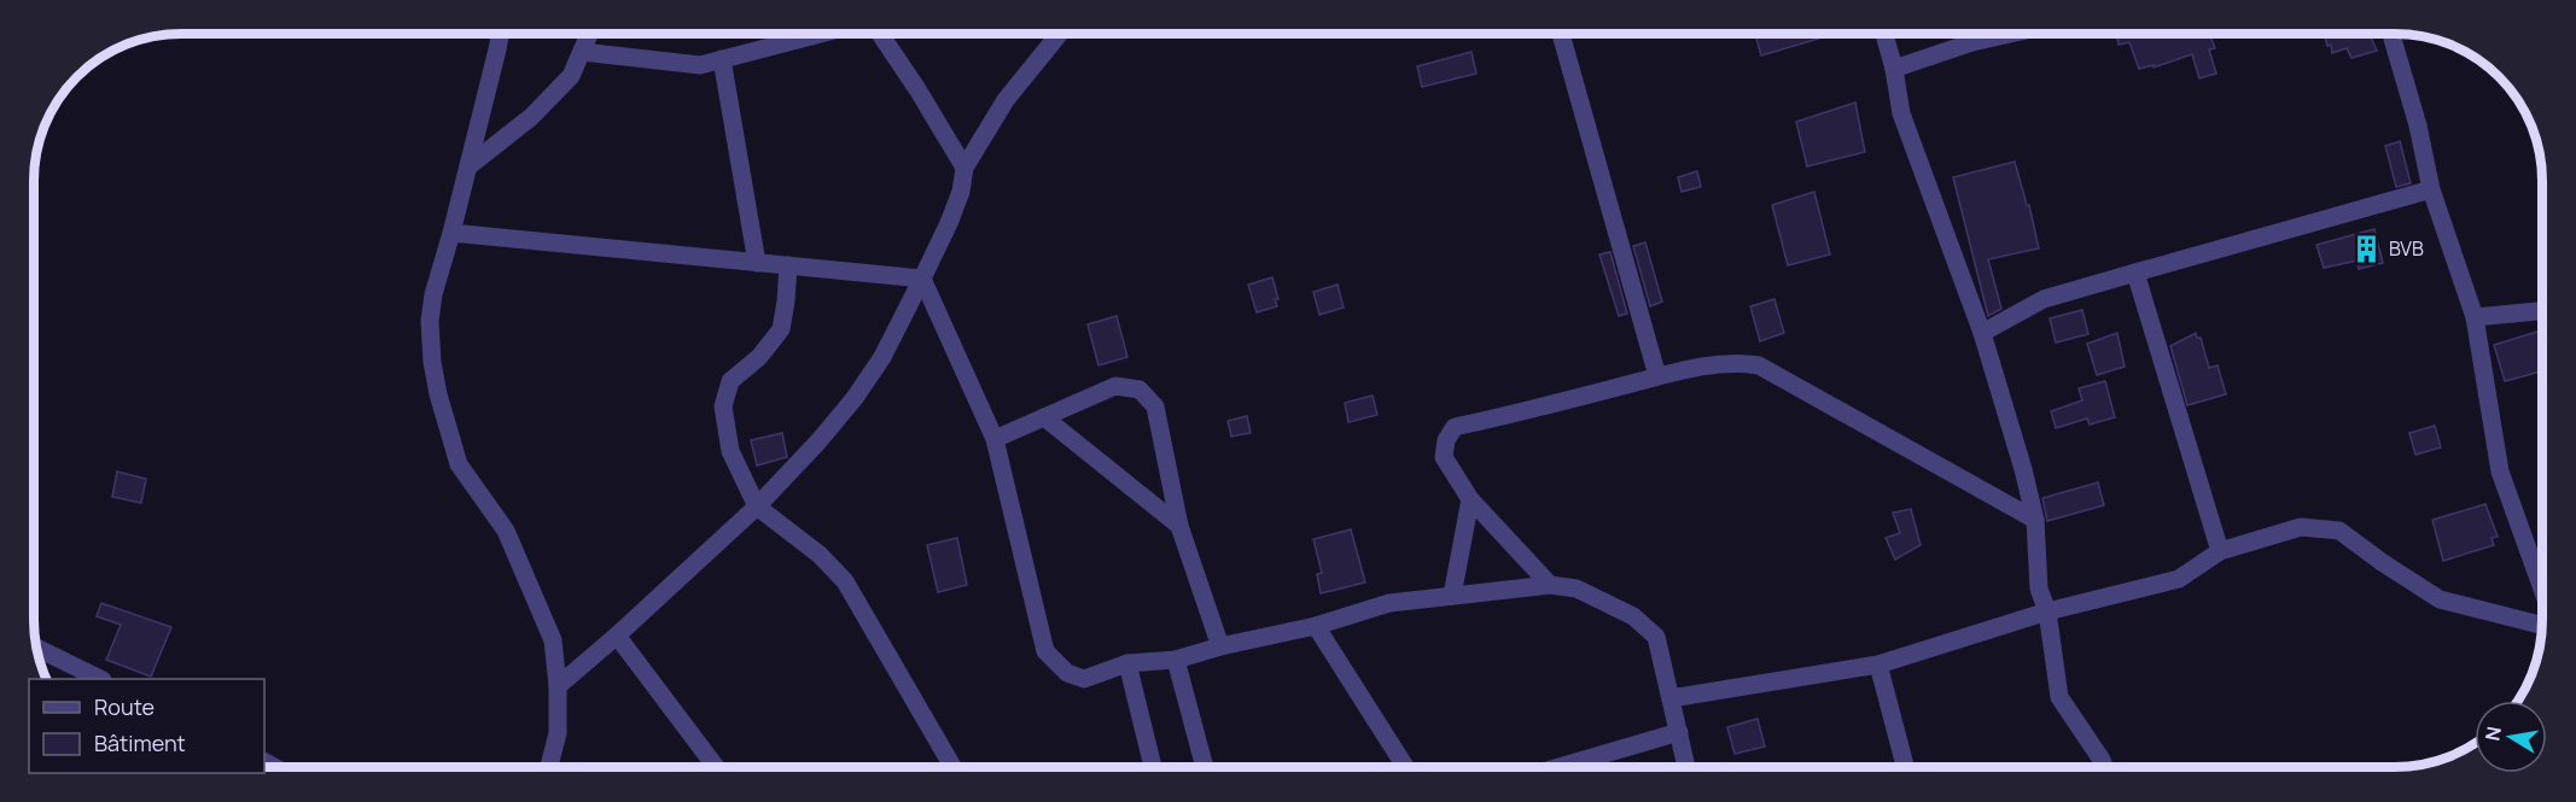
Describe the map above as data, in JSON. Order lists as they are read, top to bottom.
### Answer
{
  "places": {
    "building": ["BVB"]
  },
  "legend": ["Route", "Bâtiment"],
  "north": "left"
}
